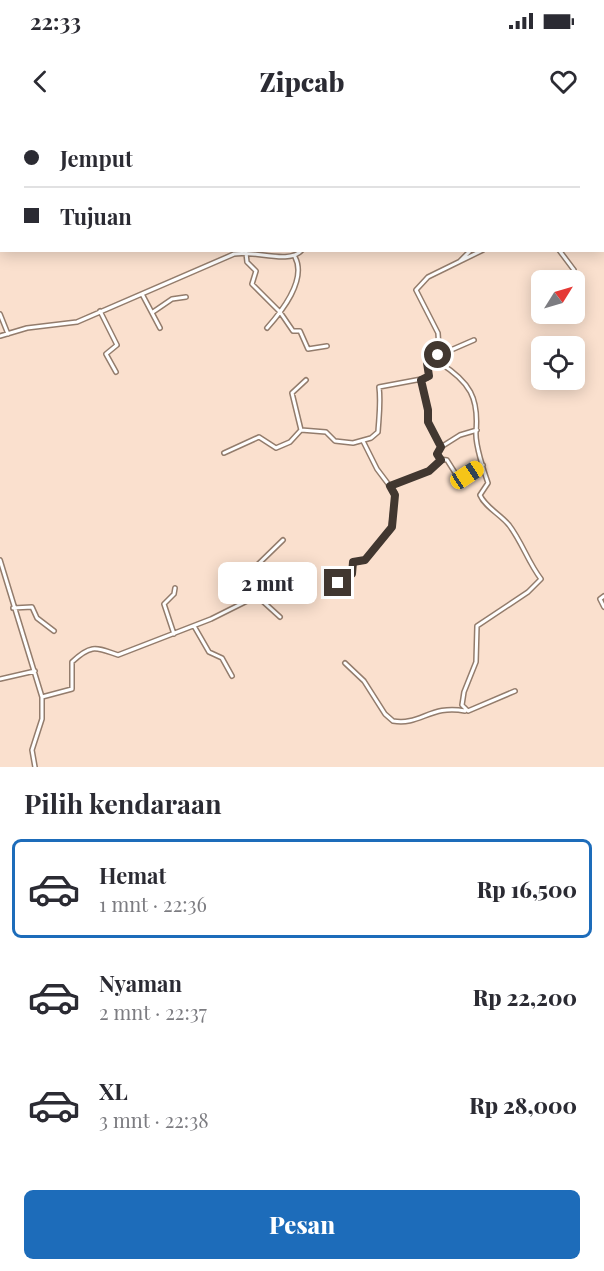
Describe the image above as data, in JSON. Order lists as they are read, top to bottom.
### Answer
{
  "north": "top right",
  "page": {
    "status": "22:33",
    "header": "Zipcab",
    "banner": ["Jemput", "Tujuan"],
    "bubble": "2 mnt",
    "heading": "Pilih kendaraan",
    "list": [
      {
        "name": "Hemat",
        "note": "1 mnt · 22:36",
        "value": "Rp 16,500"
      },
      {
        "name": "Nyaman",
        "note": "2 mnt · 22:37",
        "value": "Rp 22,200"
      },
      {
        "name": "XL",
        "note": "3 mnt · 22:38",
        "value": "Rp 28,000"
      }
    ],
    "buttons": "Pesan"
  }
}
